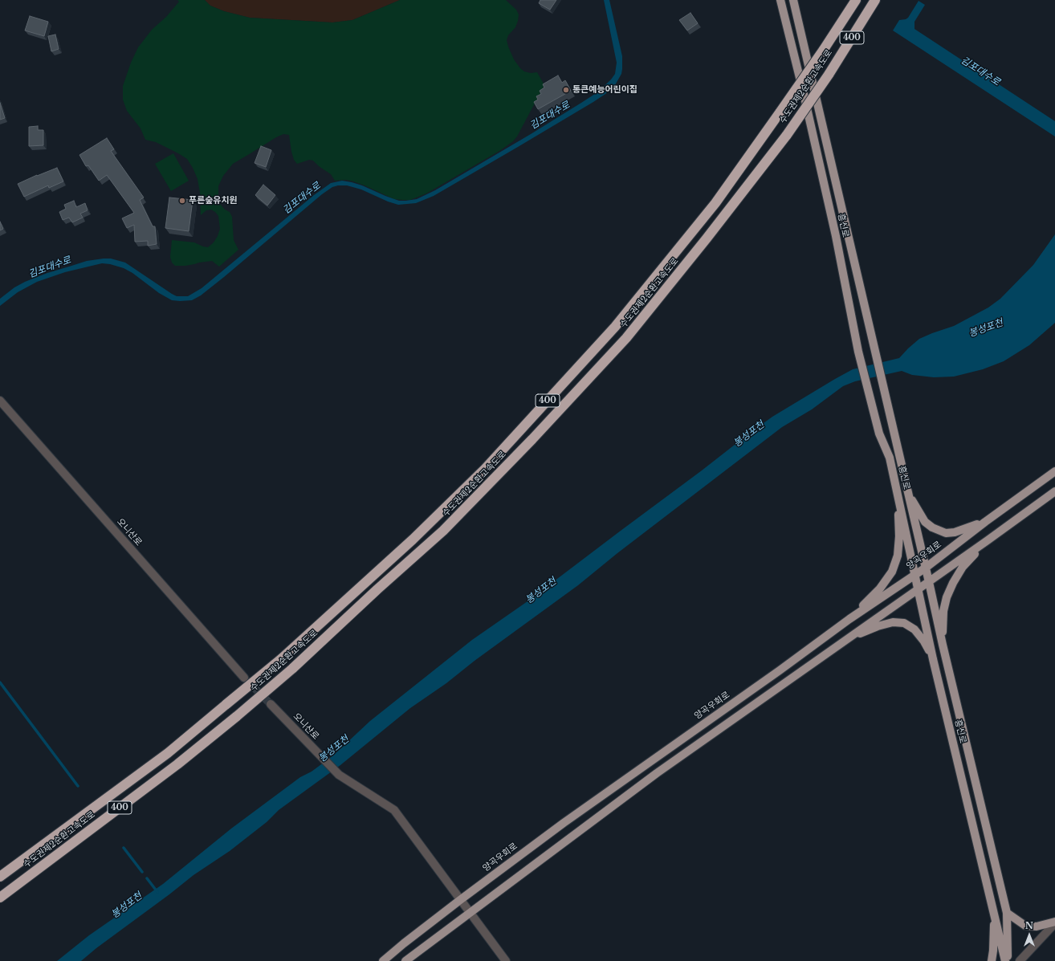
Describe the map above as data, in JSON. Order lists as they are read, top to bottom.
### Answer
{
  "streets": {
    "highway": ["400", "수도권제2순환고속도로"],
    "main road": ["흥신로", "양곡우회로"],
    "street": ["오니산로"]
  },
  "crossings": [
    ["흥신로", "양곡우회로"],
    ["오니산로", "양곡우회로"]
  ],
  "water": ["김포대수로", "봉성포천"],
  "places": ["통큰예능어린이집", "푸른숲유치원"],
  "north": "top"
}
